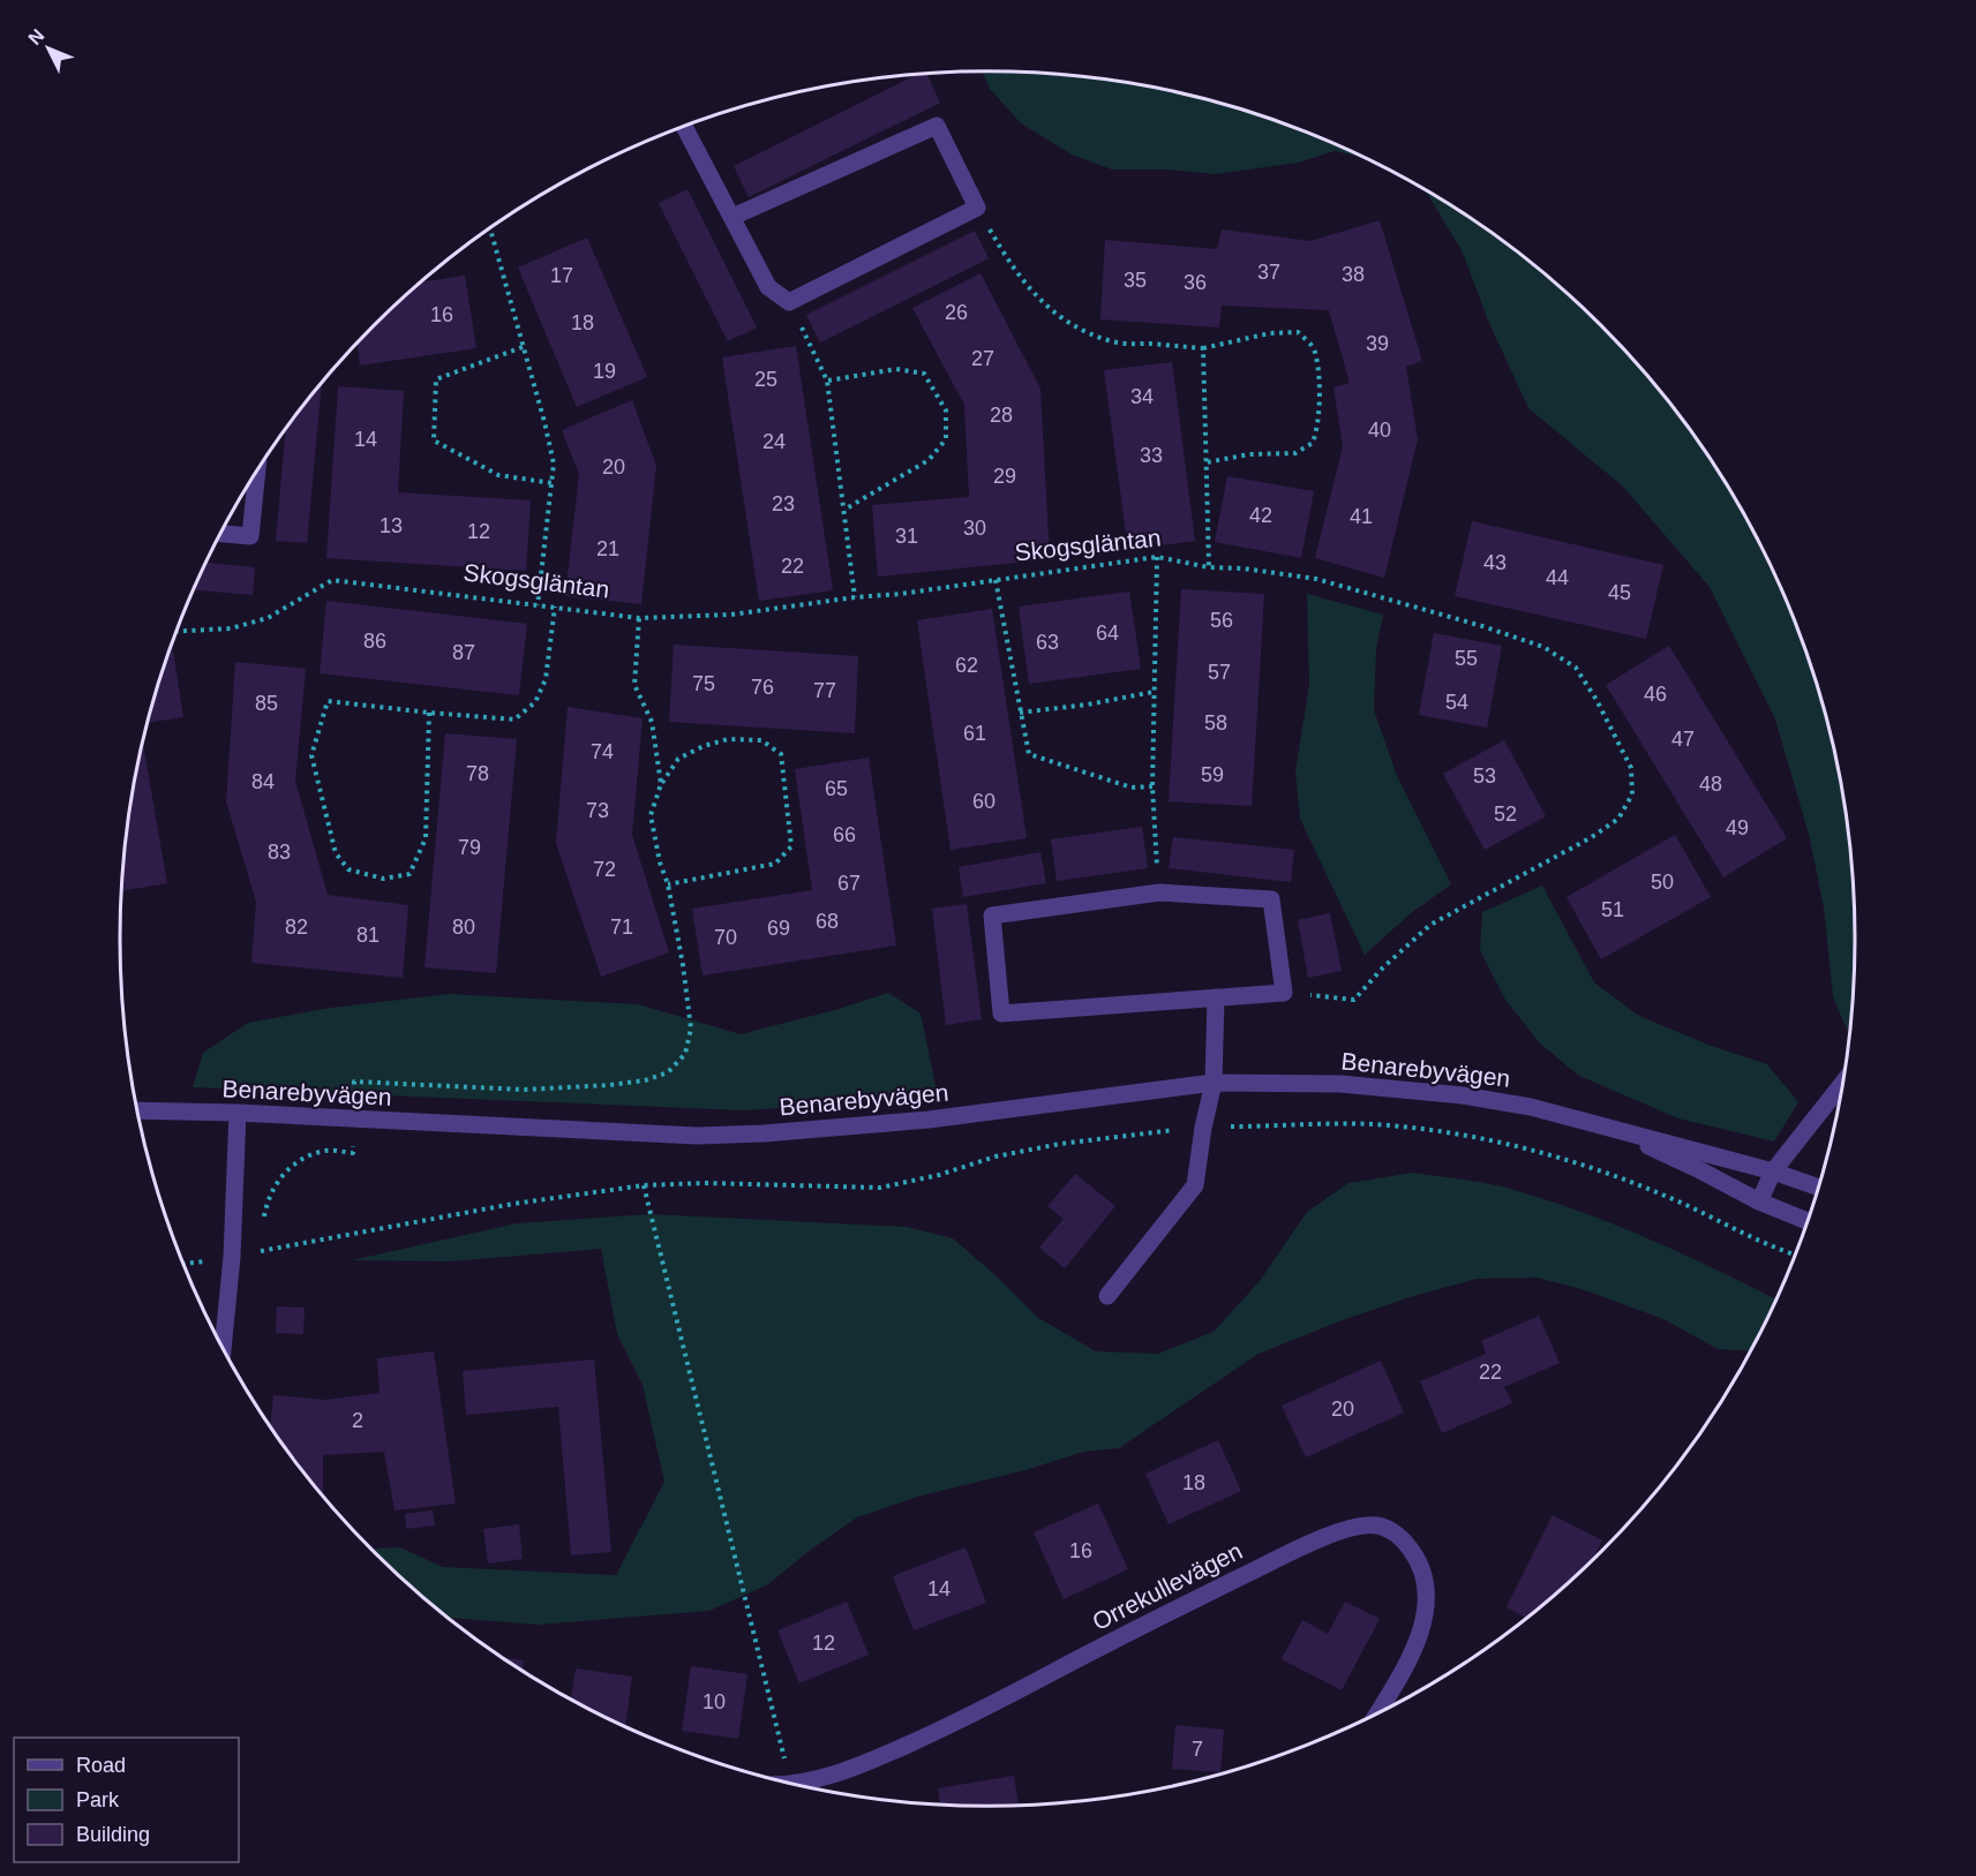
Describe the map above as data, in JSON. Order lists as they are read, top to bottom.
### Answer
{
  "streets": {
    "street": ["Benarebyvägen", "Orrekullevägen"],
    "path": ["Skogsgläntan"]
  },
  "house_numbers": [
    "37",
    "38",
    "17",
    "35",
    "36",
    "26",
    "16",
    "18",
    "39",
    "27",
    "19",
    "25",
    "34",
    "28",
    "40",
    "14",
    "24",
    "33",
    "20",
    "29",
    "23",
    "42",
    "41",
    "13",
    "30",
    "12",
    "31",
    "21",
    "43",
    "22",
    "44",
    "45",
    "56",
    "64",
    "86",
    "63",
    "87",
    "55",
    "62",
    "57",
    "75",
    "76",
    "77",
    "46",
    "54",
    "85",
    "58",
    "61",
    "47",
    "74",
    "78",
    "59",
    "53",
    "84",
    "48",
    "65",
    "60",
    "73",
    "52",
    "49",
    "66",
    "79",
    "83",
    "72",
    "50",
    "67",
    "51",
    "68",
    "82",
    "80",
    "71",
    "69",
    "81",
    "70",
    "22",
    "20",
    "2",
    "18",
    "16",
    "14",
    "12",
    "10",
    "7"
  ],
  "legend": ["Road", "Park", "Building"],
  "north": "top left"
}
